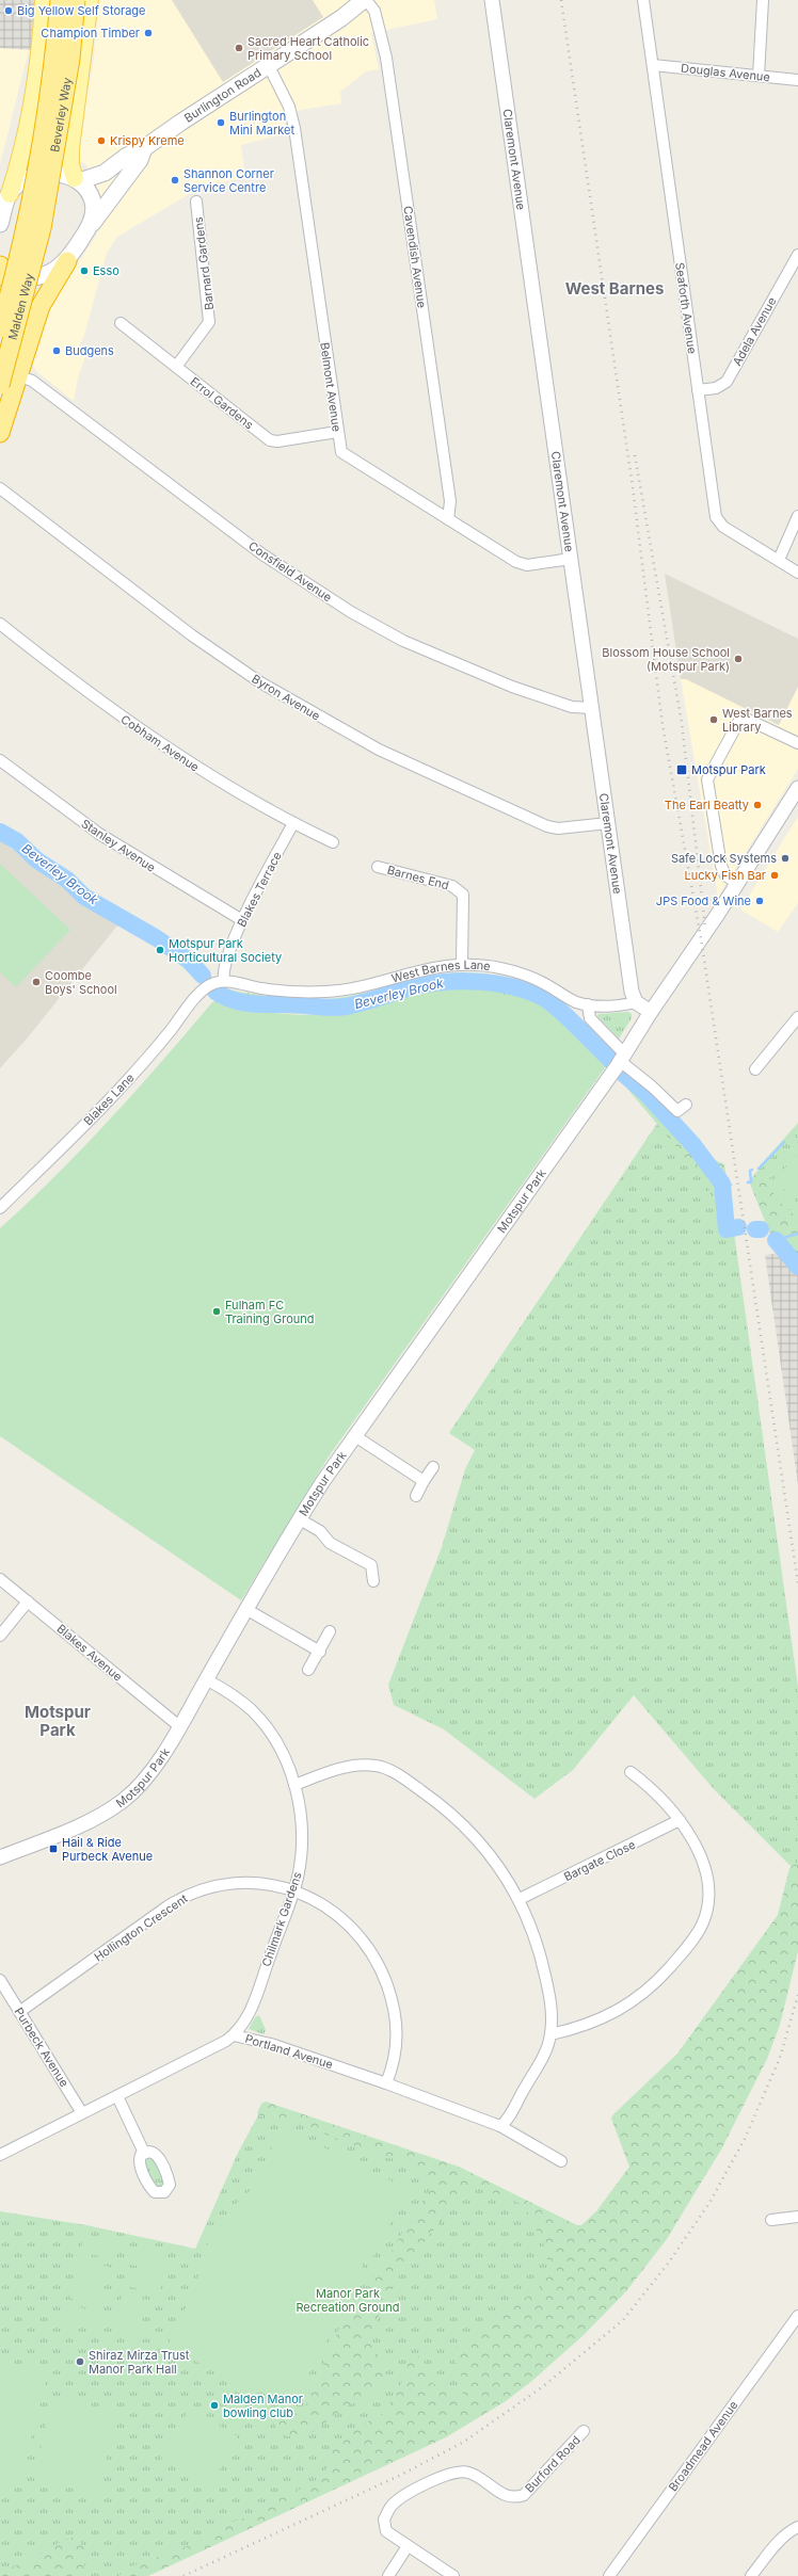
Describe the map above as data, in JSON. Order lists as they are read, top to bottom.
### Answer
{
  "streets": {
    "highway": ["Beverley Way", "Malden Way"],
    "main road": ["Burlington Road"],
    "street": [
      "Douglas Avenue",
      "Claremont Avenue",
      "Cavendish Avenue",
      "Barnard Gardens",
      "Seaforth Avenue",
      "Adela Avenue",
      "Belmont Avenue",
      "Errol Gardens",
      "Consfield Avenue",
      "Byron Avenue",
      "Cobham Avenue",
      "Stanley Avenue",
      "Barnes End",
      "Blakes Terrace",
      "West Barnes Lane",
      "Blakes Lane",
      "Motspur Park",
      "Blakes Avenue",
      "Bargate Close",
      "Chilmark Gardens",
      "Hollington Crescent",
      "Purbeck Avenue",
      "Portland Avenue",
      "Broadmead Avenue",
      "Burford Road"
    ]
  },
  "crossings": [
    ["Douglas Avenue", "Seaforth Avenue"],
    ["Burlington Road", "Beverley Way"],
    ["Burlington Road", "Cavendish Avenue"],
    ["Burlington Road", "Belmont Avenue"],
    ["Beverley Way", "Malden Way"],
    ["Claremont Avenue", "Belmont Avenue"],
    ["Claremont Avenue", "Consfield Avenue"],
    ["Claremont Avenue", "Byron Avenue"],
    ["Claremont Avenue", "West Barnes Lane"],
    ["Cavendish Avenue", "Belmont Avenue"],
    ["Barnard Gardens", "Errol Gardens"],
    ["Seaforth Avenue", "Adela Avenue"],
    ["Belmont Avenue", "Errol Gardens"],
    ["Cobham Avenue", "Blakes Terrace"],
    ["Stanley Avenue", "Blakes Terrace"],
    ["Barnes End", "West Barnes Lane"],
    ["Blakes Terrace", "West Barnes Lane"],
    ["West Barnes Lane", "Blakes Lane"],
    ["Motspur Park", "Blakes Avenue"],
    ["Motspur Park", "Chilmark Gardens"],
    ["Chilmark Gardens", "Hollington Crescent"],
    ["Chilmark Gardens", "Portland Avenue"],
    ["Hollington Crescent", "Purbeck Avenue"],
    ["Hollington Crescent", "Portland Avenue"],
    ["Purbeck Avenue", "Portland Avenue"]
  ],
  "districts": ["West Barnes", "Motspur Park"],
  "water": ["Beverley Brook"],
  "parks": ["Manor Park Recreation Ground"],
  "places": {
    "other": [
      "Big Yellow Self Storage",
      "Champion Timber",
      "Sacred Heart Catholic Primary School",
      "Burlington Mini Market",
      "Krispy Kreme",
      "Shannon Corner Service Centre",
      "Esso",
      "Budgens",
      "Blossom House School (Motspur Park)",
      "West Barnes Library",
      "The Earl Beatty",
      "Safe Lock Systems",
      "Lucky Fish Bar",
      "JPS Food & Wine",
      "Motspur Park Horticultural Society",
      "Coombe Boys' School",
      "Fulham FC Training Ground",
      "Shiraz Mirza Trust Manor Park Hall",
      "Malden Manor bowling club"
    ],
    "transit": ["Motspur Park", "Hail & Ride Purbeck Avenue"]
  }
}
